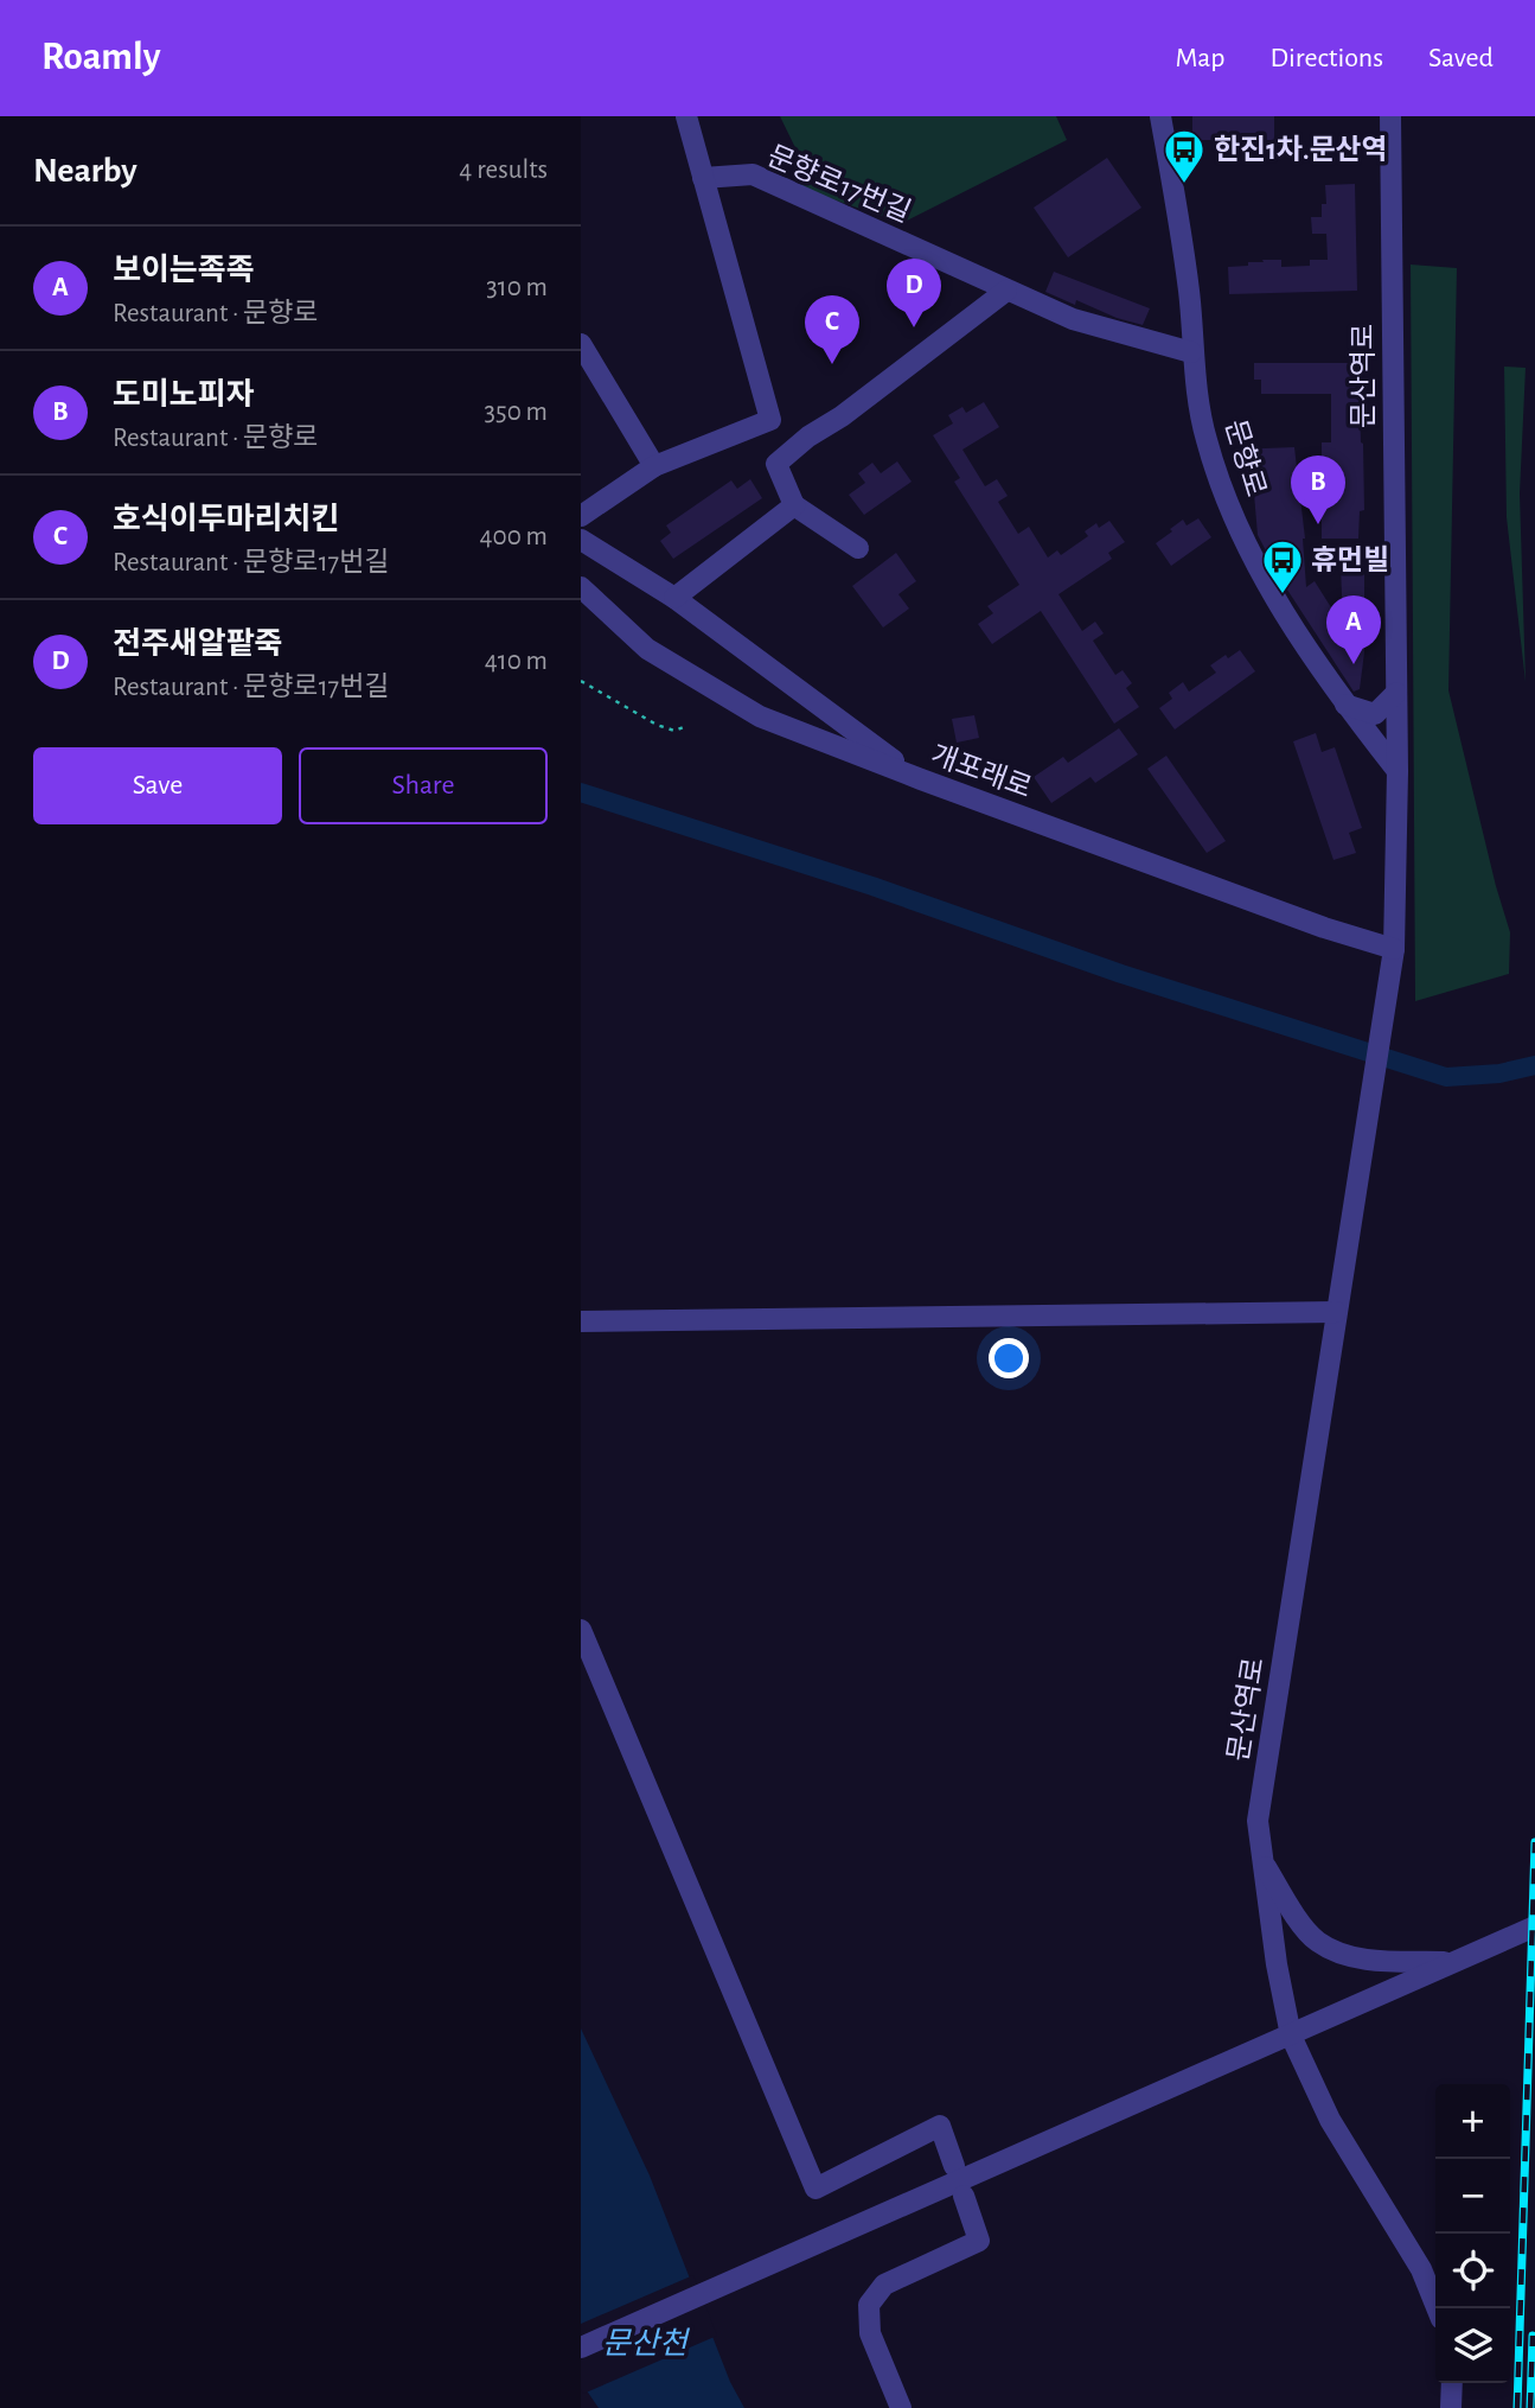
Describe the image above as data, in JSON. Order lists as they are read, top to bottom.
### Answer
{
  "streets": {
    "street": [
      "문향로17번길",
      "문산역로",
      "문향로",
      "개포래로"
    ]
  },
  "crossings": [
    ["문향로17번길", "문향로"],
    ["문산역로", "문향로"],
    ["문산역로", "개포래로"]
  ],
  "water": ["문산천"],
  "places": {
    "bus stop": ["한진1차.문산역", "휴먼빌"]
  },
  "page": {
    "header": "Roamly",
    "nav": ["Map", "Directions", "Saved"],
    "heading": ["Nearby", "4 results"],
    "list": [
      {
        "mark": "A",
        "name": "보이는족족",
        "note": "Restaurant · 문향로",
        "value": "310 m"
      },
      {
        "mark": "B",
        "name": "도미노피자",
        "note": "Restaurant · 문향로",
        "value": "350 m"
      },
      {
        "mark": "C",
        "name": "호식이두마리치킨",
        "note": "Restaurant · 문향로17번길",
        "value": "400 m"
      },
      {
        "mark": "D",
        "name": "전주새알팥죽",
        "note": "Restaurant · 문향로17번길",
        "value": "410 m"
      }
    ],
    "pins": [
      "D",
      "C",
      "B",
      "A"
    ],
    "buttons": ["Save", "Share"],
    "map_buttons": ["+", "−"]
  }
}
